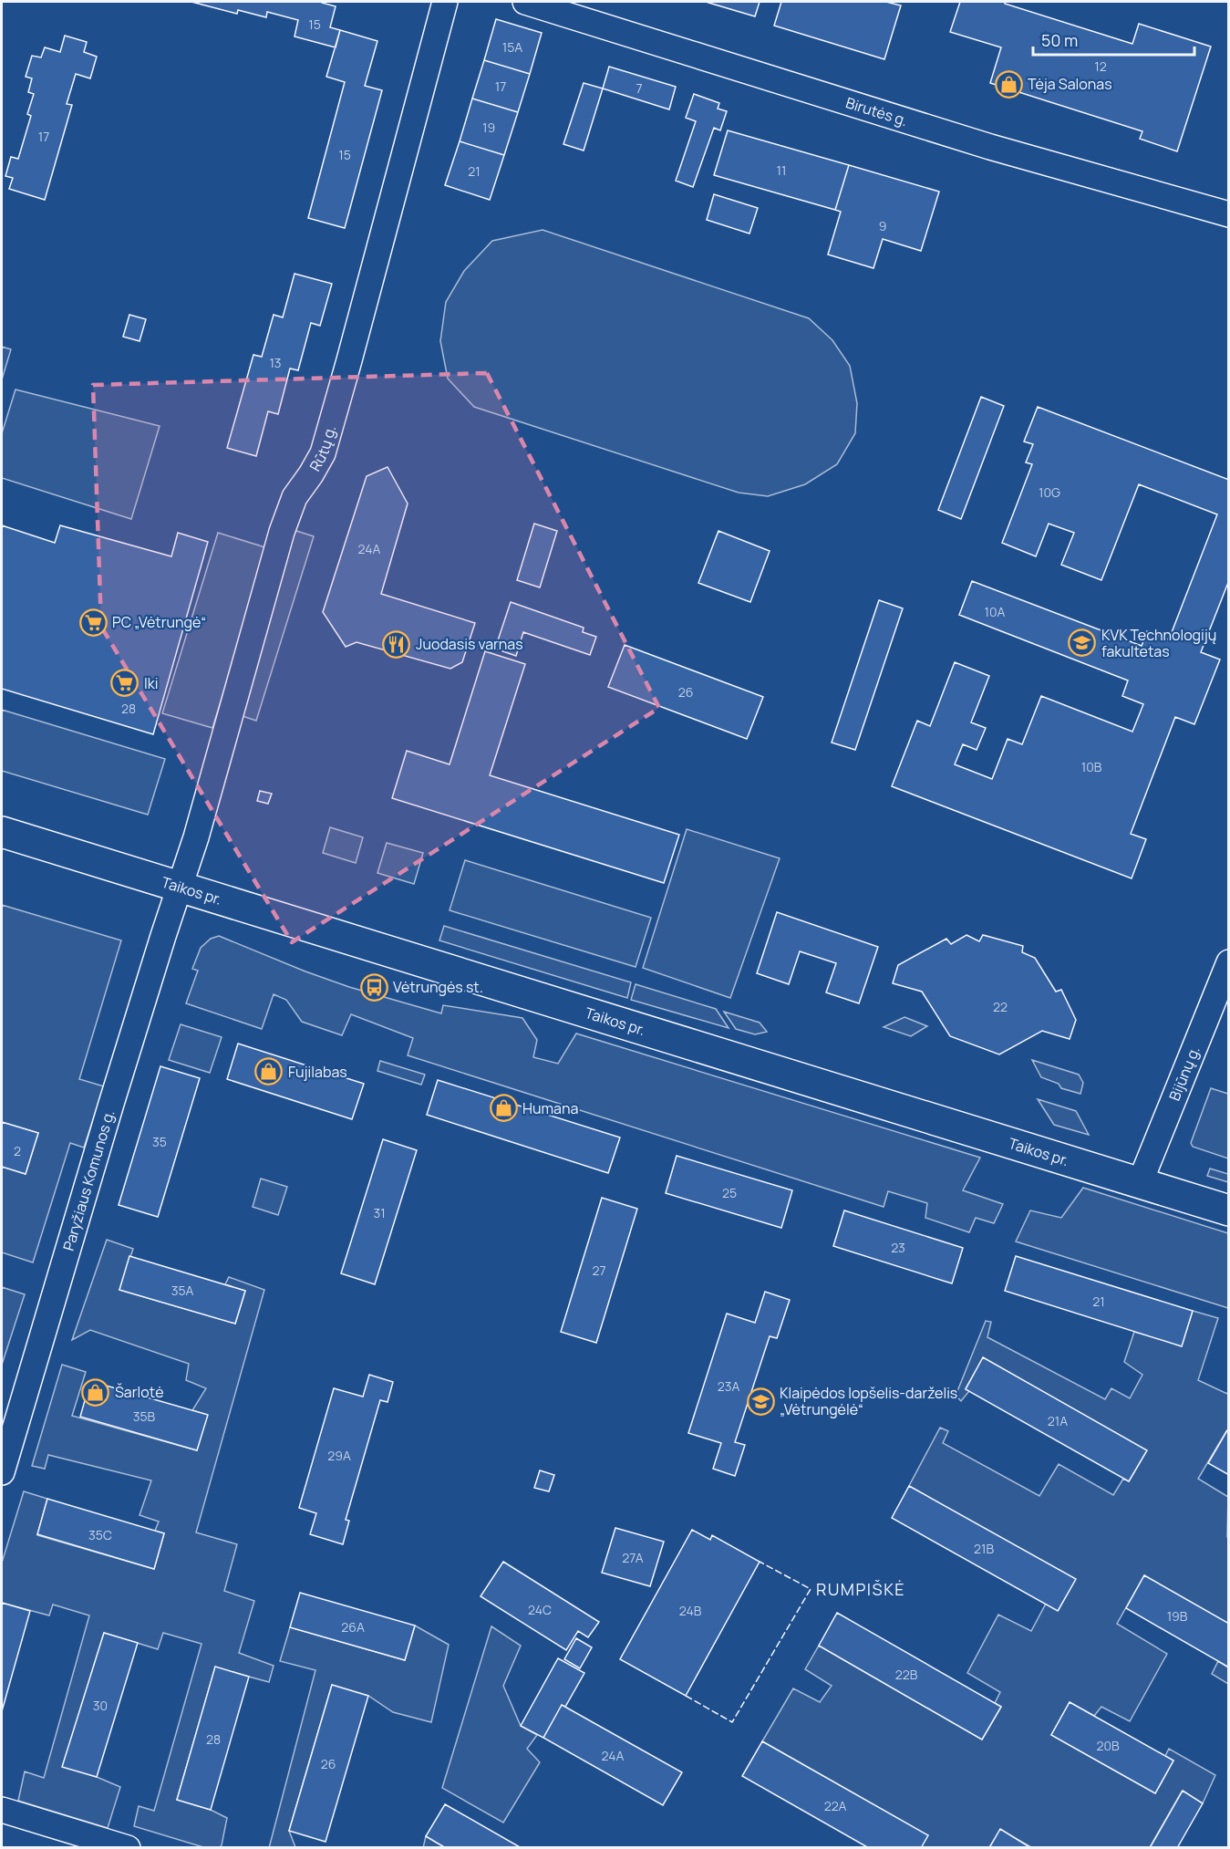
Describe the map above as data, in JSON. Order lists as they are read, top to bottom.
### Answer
{
  "streets": {
    "main road": ["Taikos pr."],
    "street": [
      "Birutės g.",
      "Rūtų g.",
      "Bijūnų g.",
      "Paryžiaus Komunos g."
    ]
  },
  "crossings": [
    ["Rūtų g.", "Taikos pr."],
    ["Rūtų g.", "Paryžiaus Komunos g."],
    ["Taikos pr.", "Bijūnų g."],
    ["Taikos pr.", "Paryžiaus Komunos g."]
  ],
  "districts": ["RUMPIŠKĖ"],
  "places": {
    "shop": [
      "Tėja Salonas",
      "Fujilabas",
      "Humana",
      "Šarlotė"
    ],
    "supermarket": ["PC „Vėtrungė“", "Iki"],
    "school or university": ["KVK Technologijų fakultetas", "Klaipėdos lopšelis-darželis „Vėtrungėlė“"],
    "restaurant": ["Juodasis varnas"],
    "bus stop": ["Vėtrungės st."]
  },
  "house_numbers": [
    "15",
    "15A",
    "12",
    "17",
    "7",
    "19",
    "17",
    "15",
    "11",
    "21",
    "9",
    "13",
    "10G",
    "24A",
    "10A",
    "26",
    "28",
    "10B",
    "22",
    "35",
    "2",
    "25",
    "31",
    "23",
    "27",
    "35A",
    "21",
    "23A",
    "35B",
    "21A",
    "29A",
    "35C",
    "21B",
    "27A",
    "24C",
    "24B",
    "19B",
    "26A",
    "22B",
    "30",
    "28",
    "20B",
    "24A",
    "26",
    "22A"
  ],
  "scale_bar": "50 m"
}
